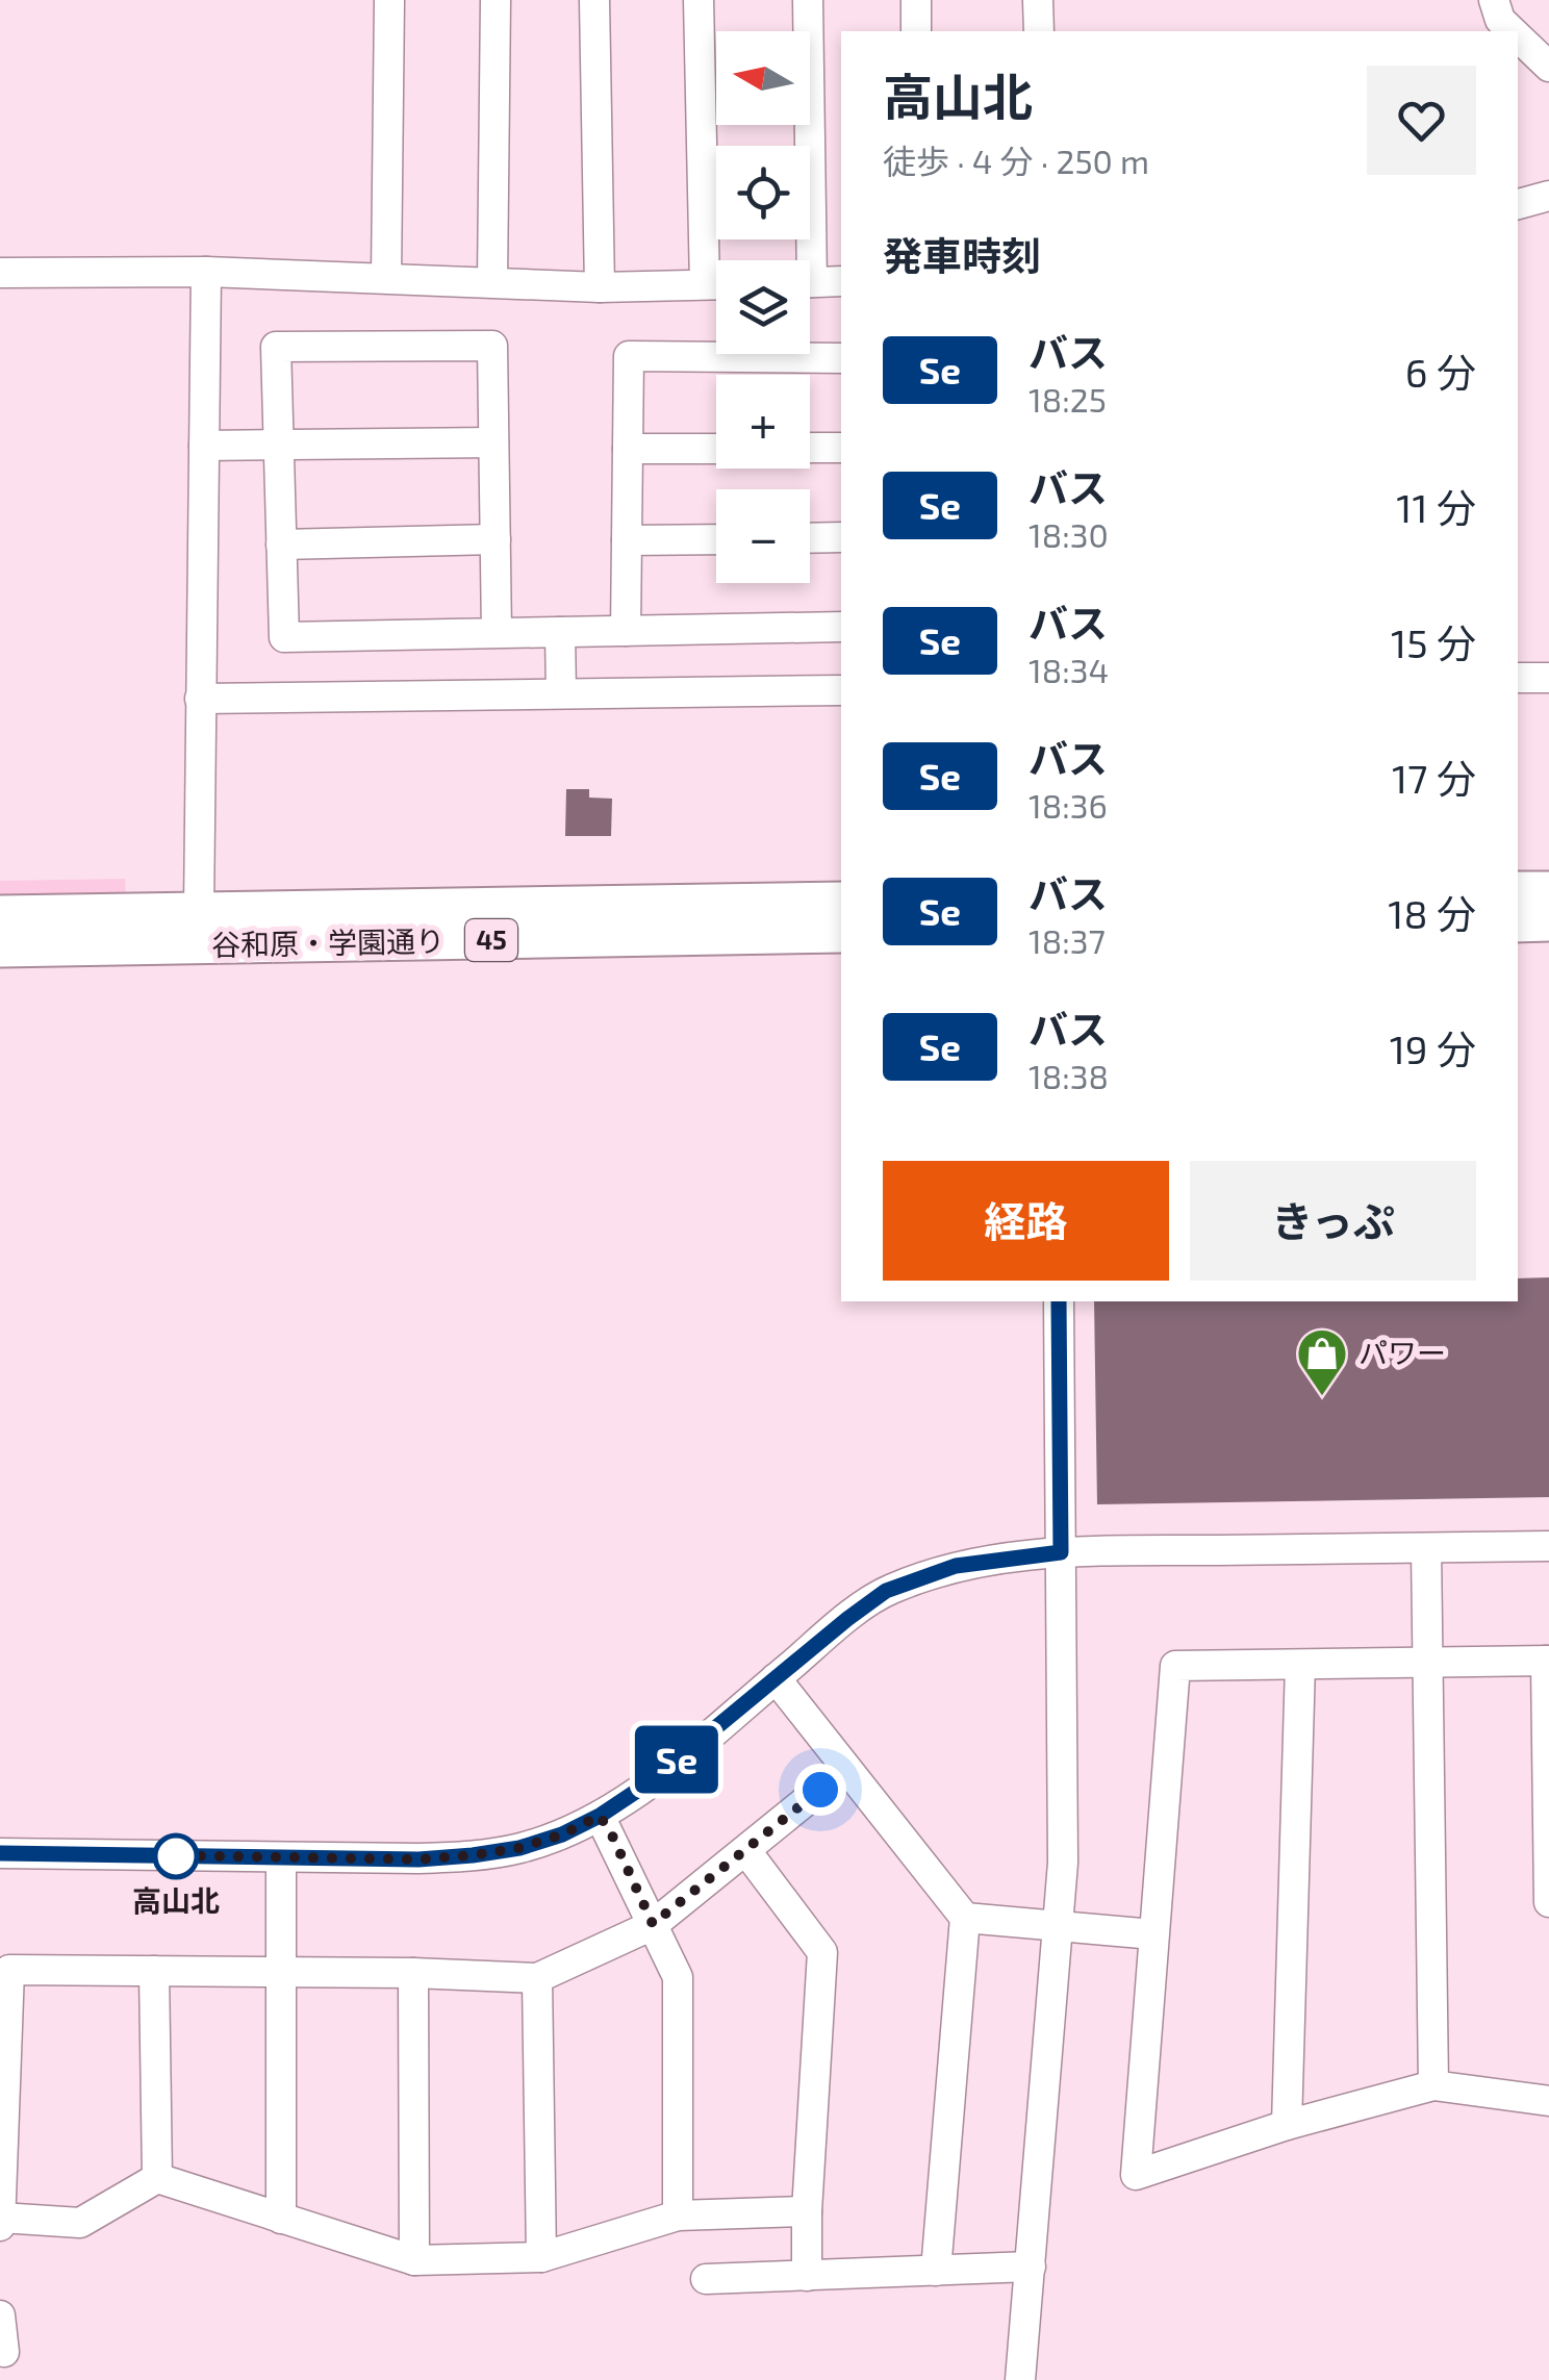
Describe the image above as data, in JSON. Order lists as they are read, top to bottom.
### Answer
{
  "streets": {
    "main road": ["45", "谷和原・学園通り"]
  },
  "places": {
    "shop": ["パワー"],
    "other": ["高山北"]
  },
  "lines": ["bus line Se"],
  "north": "left",
  "page": {
    "on_map": "Se",
    "map_buttons": ["+", "−"],
    "heading": [
      ["高山北", "徒歩 · 4 分 · 250 m"],
      "発車時刻"
    ],
    "list": [
      {
        "mark": "Se",
        "name": "バス",
        "note": "18:25",
        "value": "6 分"
      },
      {
        "mark": "Se",
        "name": "バス",
        "note": "18:30",
        "value": "11 分"
      },
      {
        "mark": "Se",
        "name": "バス",
        "note": "18:34",
        "value": "15 分"
      },
      {
        "mark": "Se",
        "name": "バス",
        "note": "18:36",
        "value": "17 分"
      },
      {
        "mark": "Se",
        "name": "バス",
        "note": "18:37",
        "value": "18 分"
      },
      {
        "mark": "Se",
        "name": "バス",
        "note": "18:38",
        "value": "19 分"
      }
    ],
    "buttons": ["経路", "きっぷ"]
  }
}
